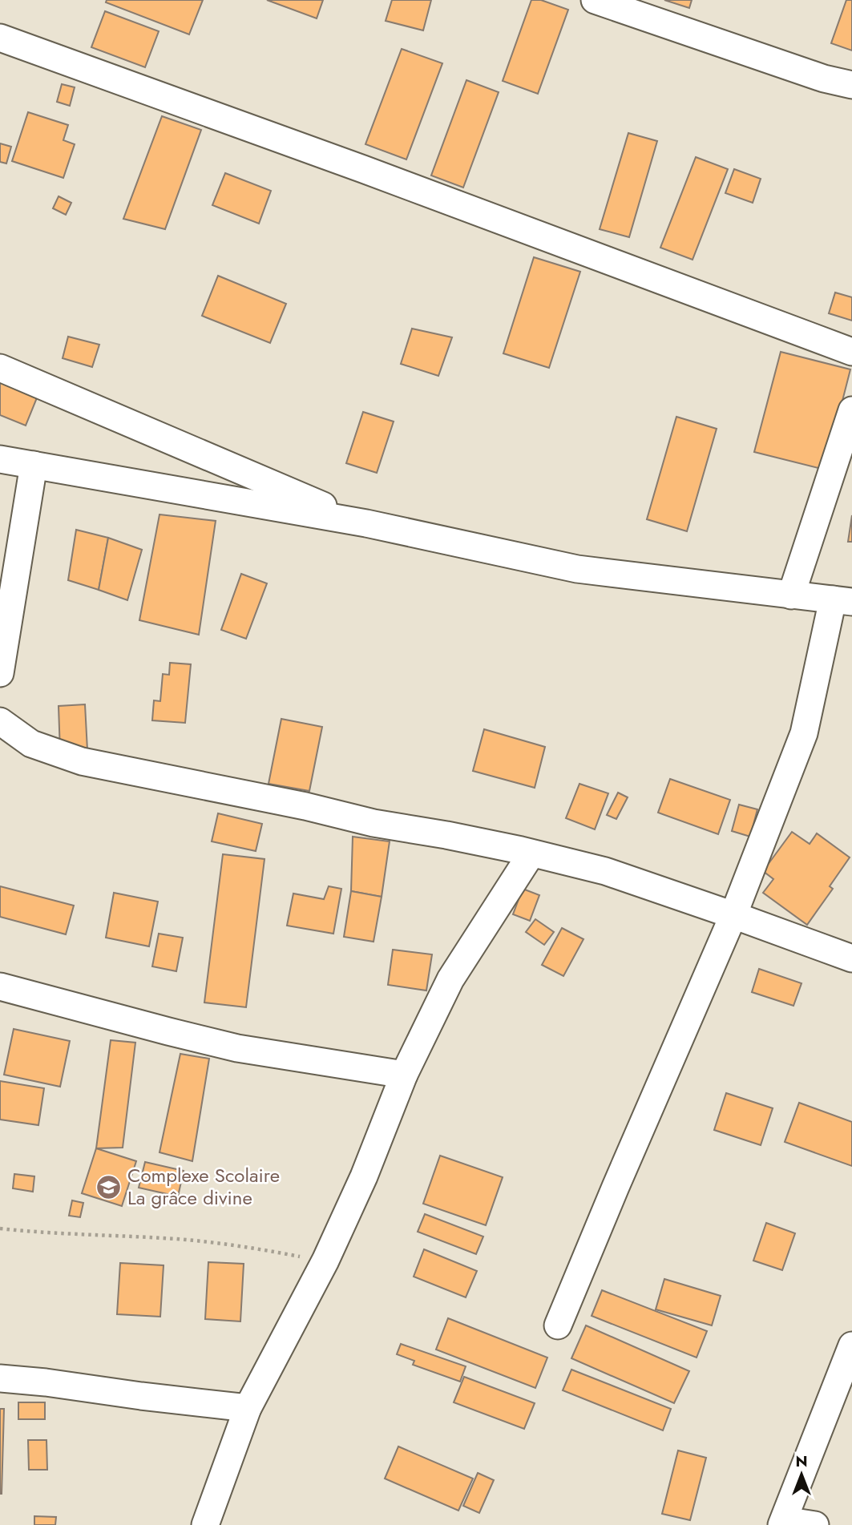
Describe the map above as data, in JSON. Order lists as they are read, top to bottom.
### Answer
{
  "places": {
    "school or university": ["Complexe Scolaire La grâce divine"]
  },
  "north": "top"
}
